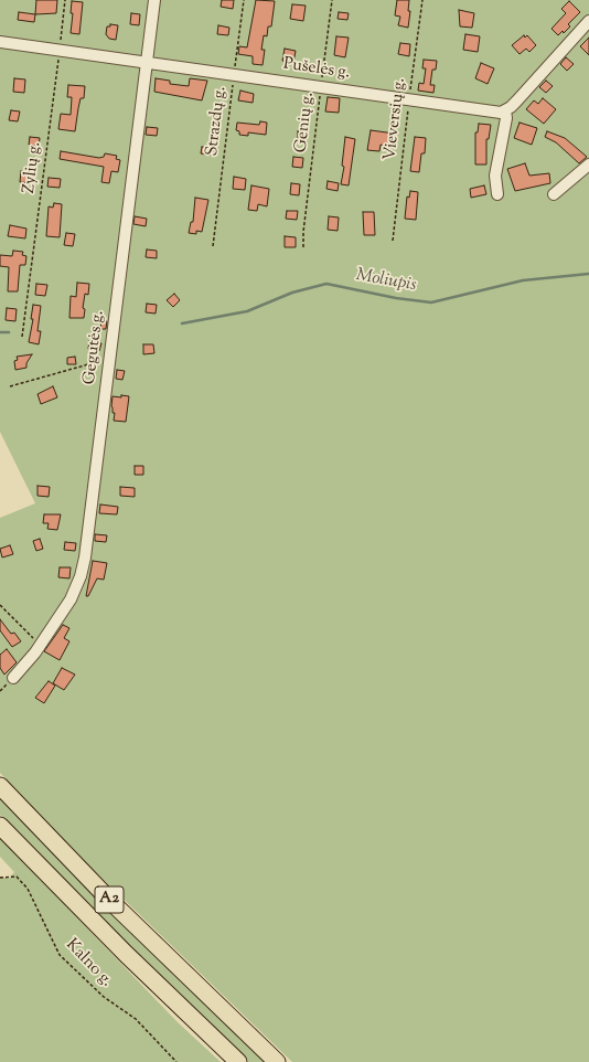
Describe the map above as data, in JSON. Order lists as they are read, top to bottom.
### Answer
{
  "streets": {
    "highway": ["A2"],
    "street": ["Pušelės g.", "Gegutės g."],
    "path": [
      "Vieversių g.",
      "Strazdų g.",
      "Genių g.",
      "Zylių g.",
      "Kalno g."
    ]
  },
  "crossings": [
    ["Pušelės g.", "Vieversių g."],
    ["Pušelės g.", "Strazdų g."],
    ["Pušelės g.", "Genių g."],
    ["Pušelės g.", "Zylių g."],
    ["Pušelės g.", "Gegutės g."]
  ],
  "water": ["Moliupis"]
}
